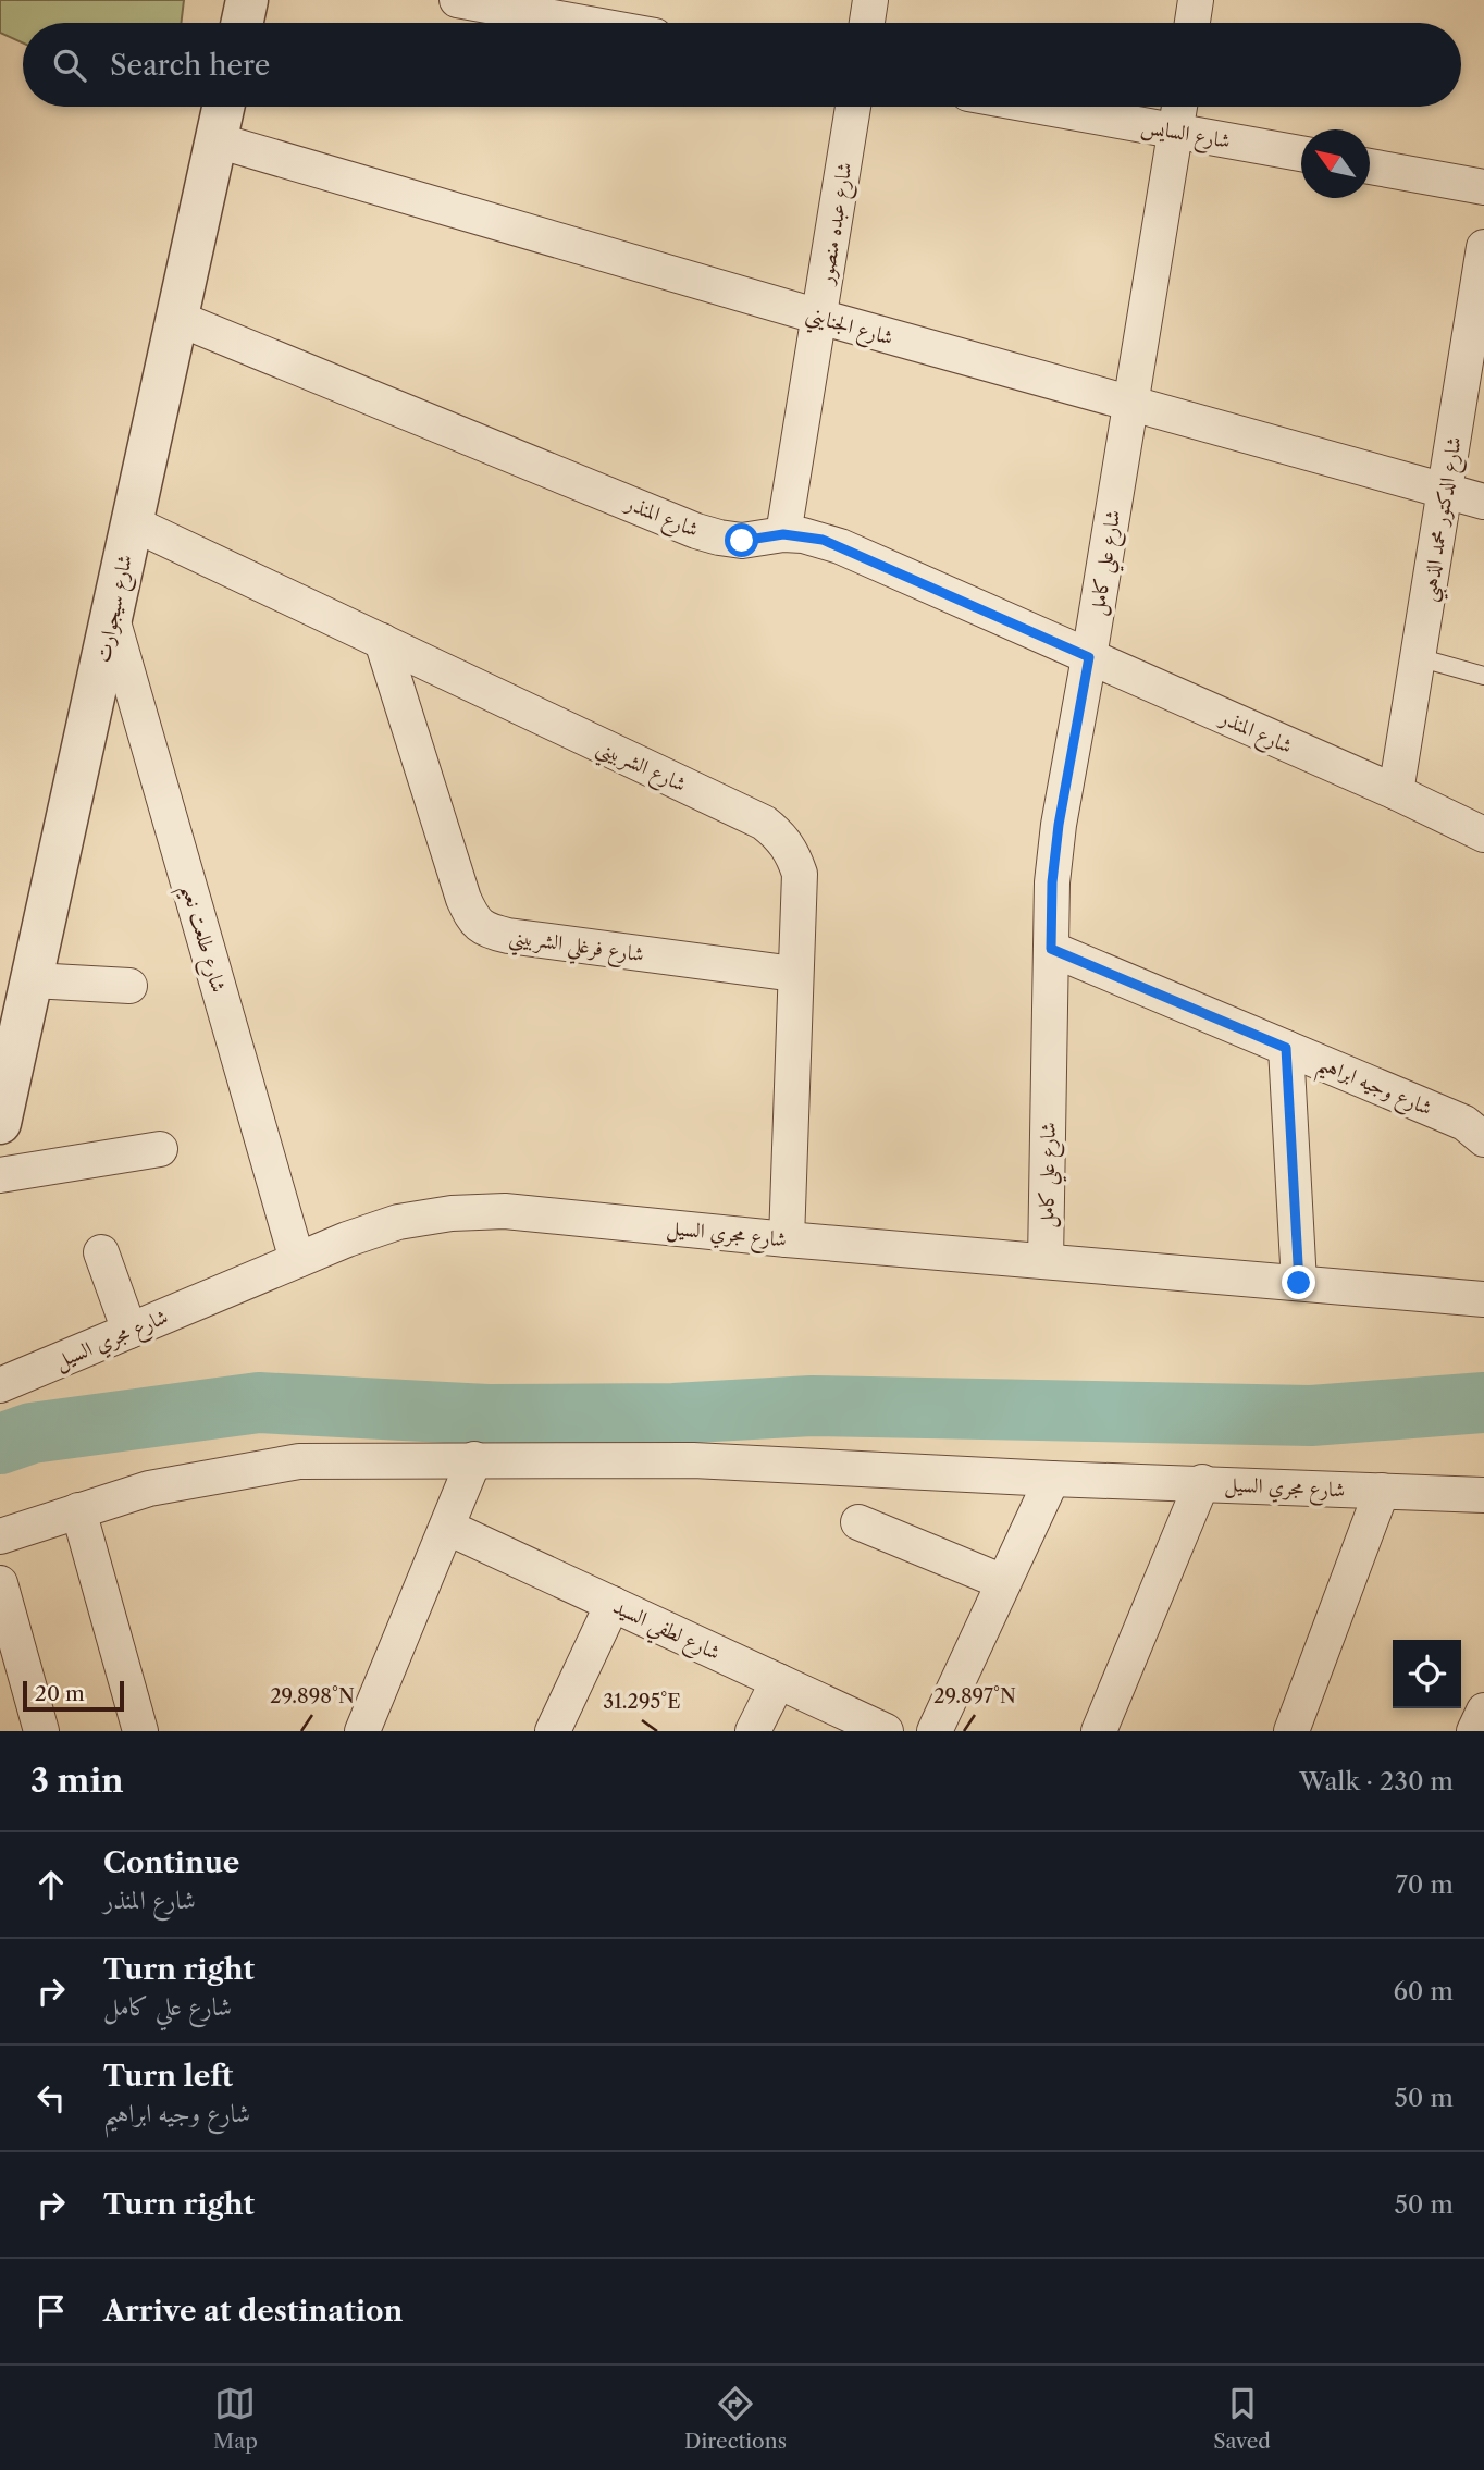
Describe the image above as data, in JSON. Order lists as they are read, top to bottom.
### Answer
{
  "streets": {
    "street": [
      "شارع السايس",
      "شارع عبده منصور",
      "شارع الجنايني",
      "شارع المنذر",
      "شارع الدكتور محمد الذهبي",
      "شارع علي كامل",
      "شارع سيجوارت",
      "شارع الشربيني",
      "شارع طلعت نعيم",
      "شارع فرغلي الشربيني",
      "شارع وجيه ابراهيم",
      "شارع مجري السيل",
      "شارع لطفي السيد"
    ]
  },
  "crossings": [
    ["شارع السايس", "شارع علي كامل"],
    ["شارع عبده منصور", "شارع الجنايني"],
    ["شارع عبده منصور", "شارع المنذر"],
    ["شارع الجنايني", "شارع الدكتور محمد الذهبي"],
    ["شارع الجنايني", "شارع علي كامل"],
    ["شارع الجنايني", "شارع سيجوارت"],
    ["شارع المنذر", "شارع الدكتور محمد الذهبي"],
    ["شارع المنذر", "شارع علي كامل"],
    ["شارع المنذر", "شارع سيجوارت"],
    ["شارع علي كامل", "شارع وجيه ابراهيم"],
    ["شارع علي كامل", "شارع مجري السيل"],
    ["شارع سيجوارت", "شارع الشربيني"],
    ["شارع سيجوارت", "شارع طلعت نعيم"],
    ["شارع الشربيني", "شارع فرغلي الشربيني"],
    ["شارع الشربيني", "شارع مجري السيل"],
    ["شارع طلعت نعيم", "شارع مجري السيل"]
  ],
  "scale_bar": "20 m",
  "north": "top left",
  "page": {
    "search": "Search here",
    "scale": "20 m",
    "heading": ["3 min", "Walk · 230 m"],
    "list": [
      ["Continue", "شارع المنذر", "70 m"],
      ["Turn right", "شارع علي كامل", "60 m"],
      ["Turn left", "شارع وجيه ابراهيم", "50 m"],
      ["Turn right", "50 m"],
      "Arrive at destination"
    ],
    "nav": ["Map", "Directions", "Saved"]
  },
  "coordinates": ["29.898°N", "29.897°N", "31.295°E"]
}
